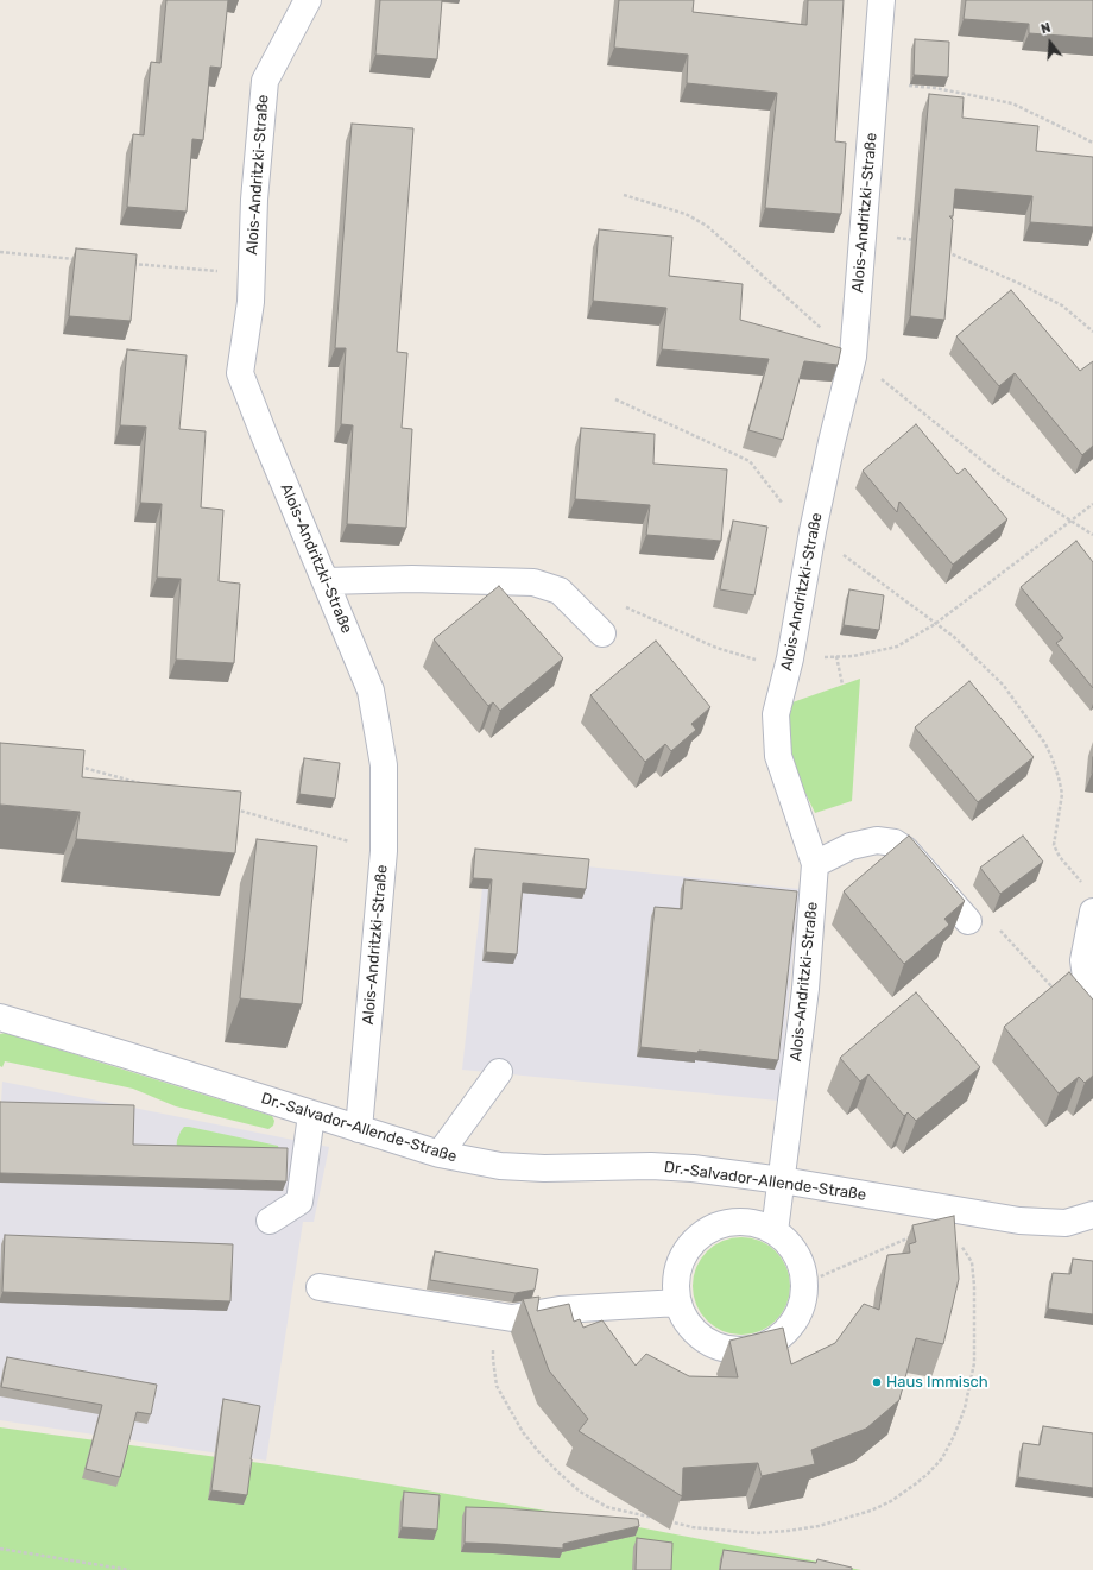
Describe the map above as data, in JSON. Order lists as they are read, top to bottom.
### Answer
{
  "streets": {
    "street": ["Alois-Andritzki-Straße", "Dr.-Salvador-Allende-Straße"]
  },
  "crossings": [
    ["Alois-Andritzki-Straße", "Dr.-Salvador-Allende-Straße"]
  ],
  "places": ["Haus Immisch"],
  "north": "top"
}
